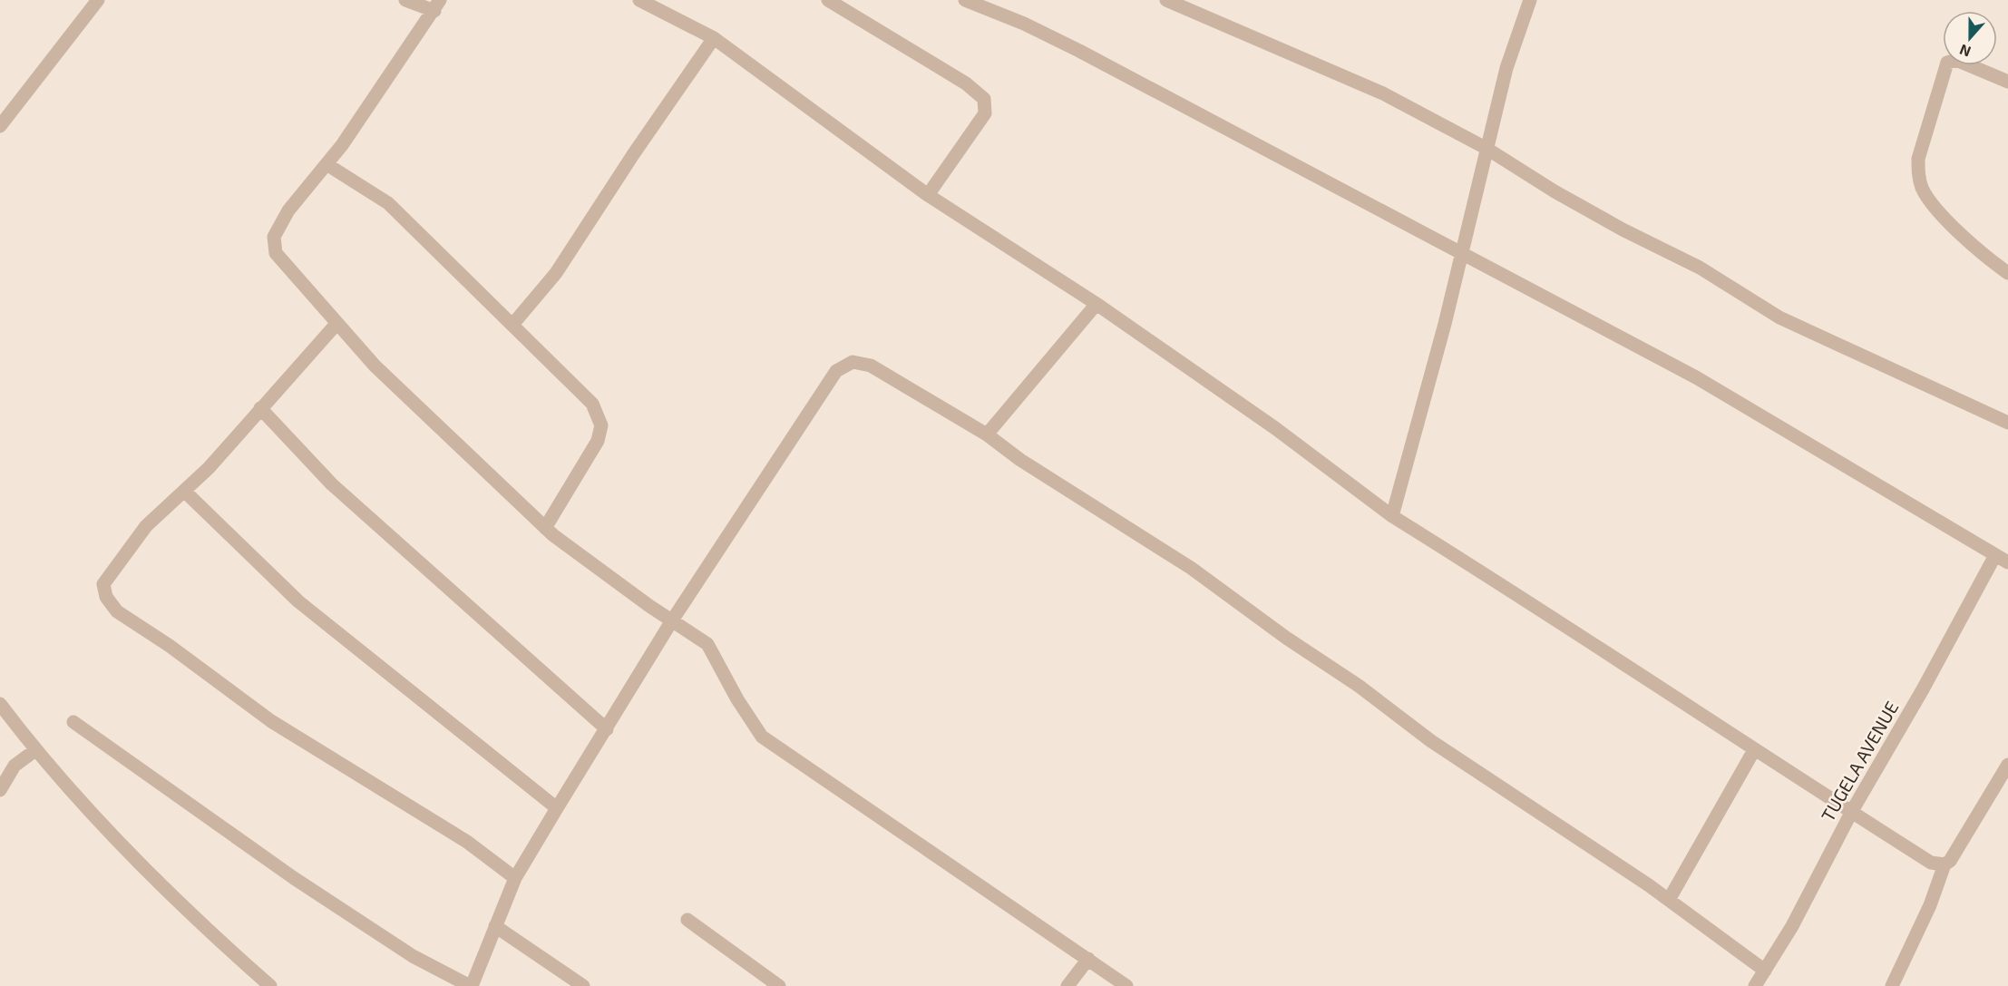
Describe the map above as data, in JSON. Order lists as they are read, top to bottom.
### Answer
{
  "streets": {
    "street": ["TUGELA AVENUE"]
  },
  "north": "bottom"
}
